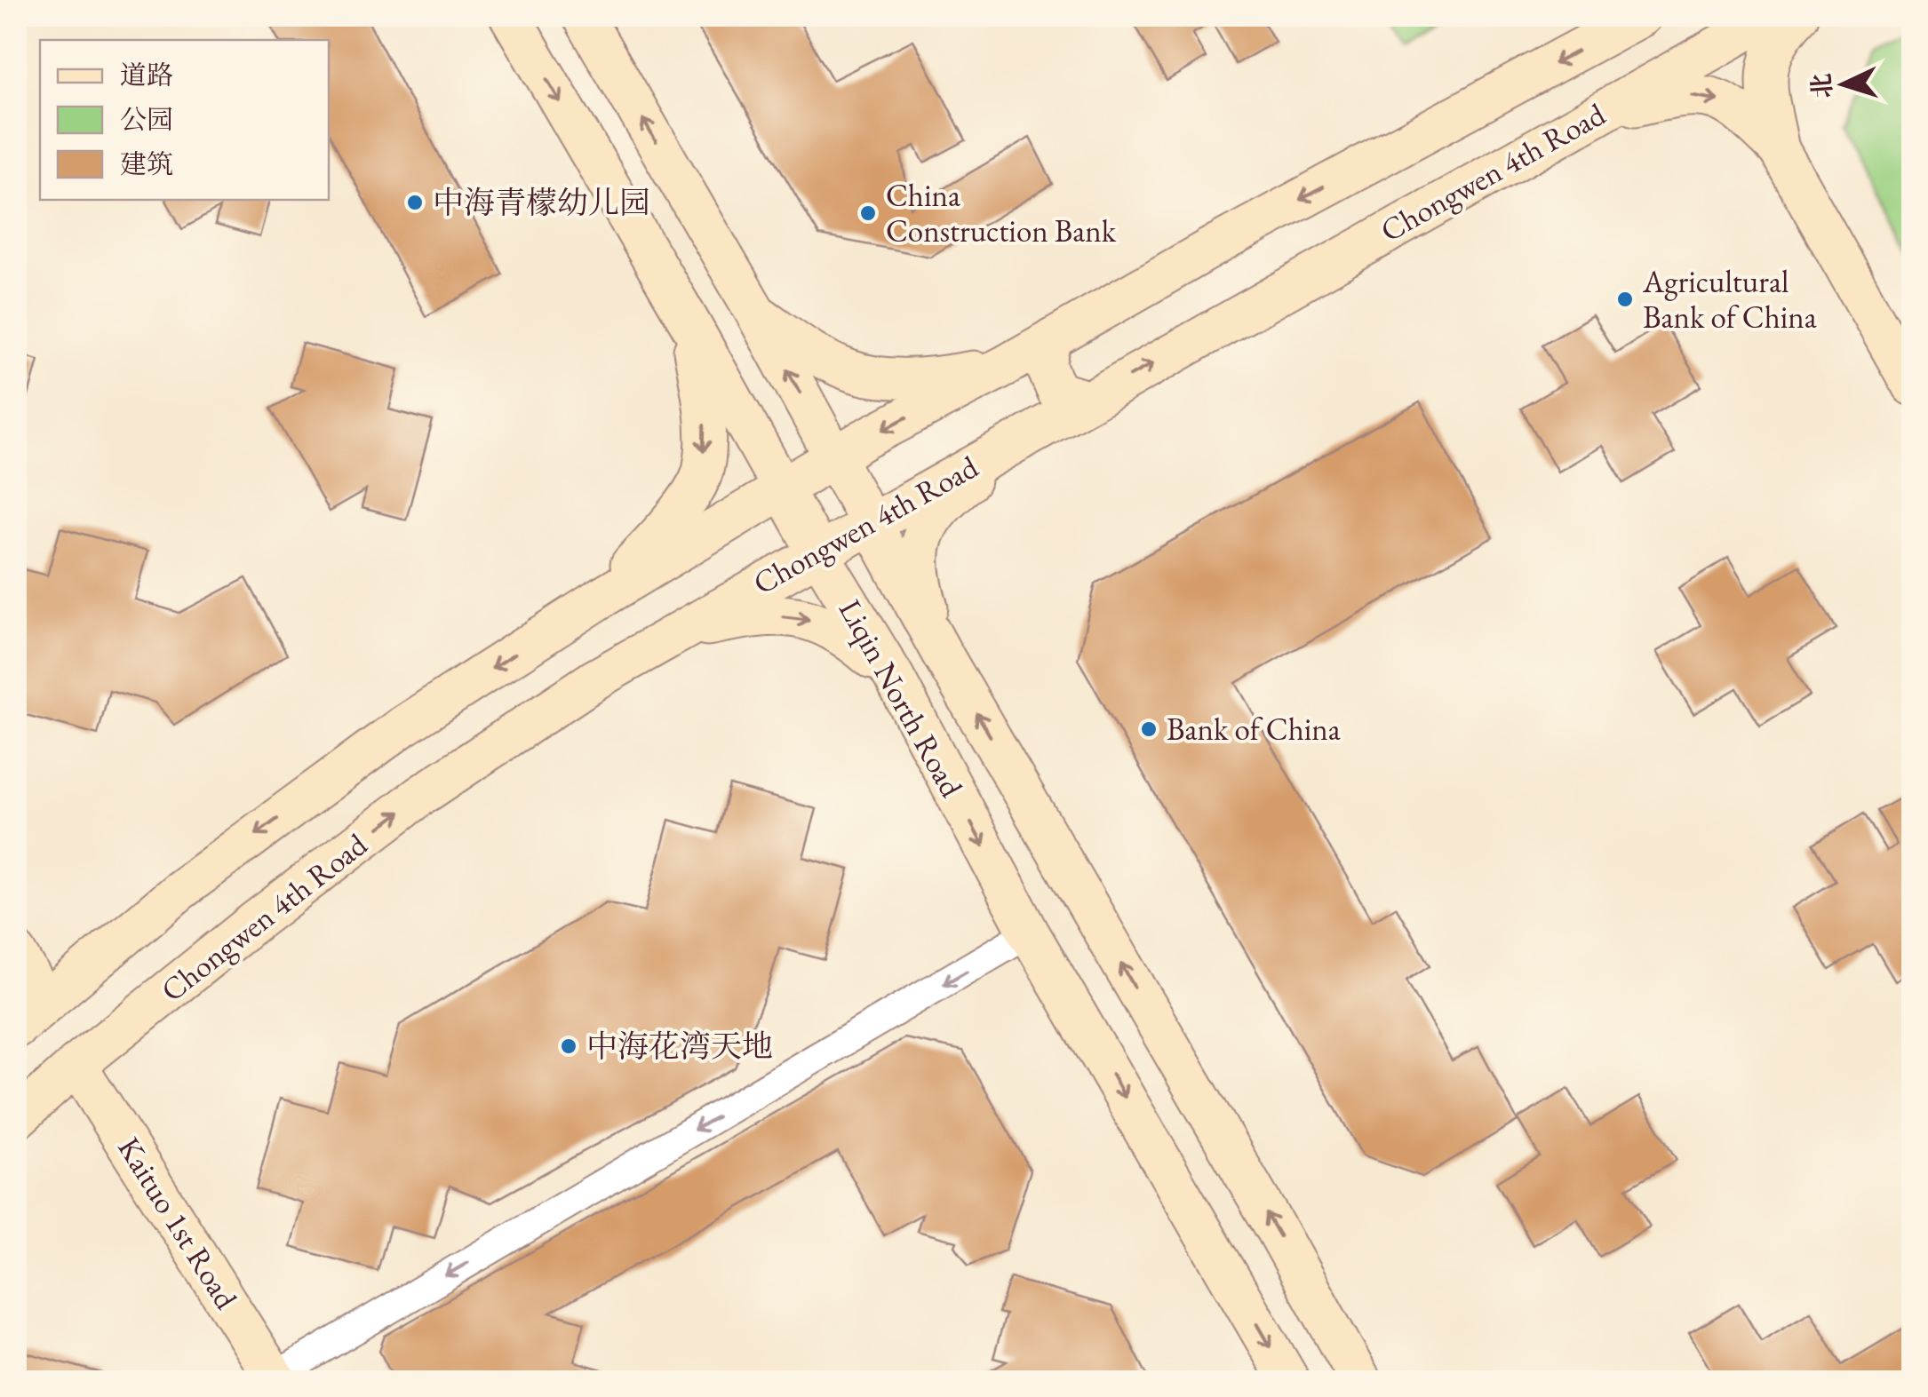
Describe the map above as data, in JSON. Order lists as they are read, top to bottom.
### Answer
{
  "streets": {
    "main road": ["Chongwen 4th Road", "Liqin North Road", "Kaituo 1st Road"]
  },
  "crossings": [
    ["Chongwen 4th Road", "Liqin North Road"],
    ["Chongwen 4th Road", "Kaituo 1st Road"]
  ],
  "places": [
    "中海青檬幼儿园",
    "China Construction Bank",
    "Agricultural Bank of China",
    "Bank of China",
    "中海花湾天地"
  ],
  "legend": ["道路", "公园", "建筑"],
  "north": "left"
}
